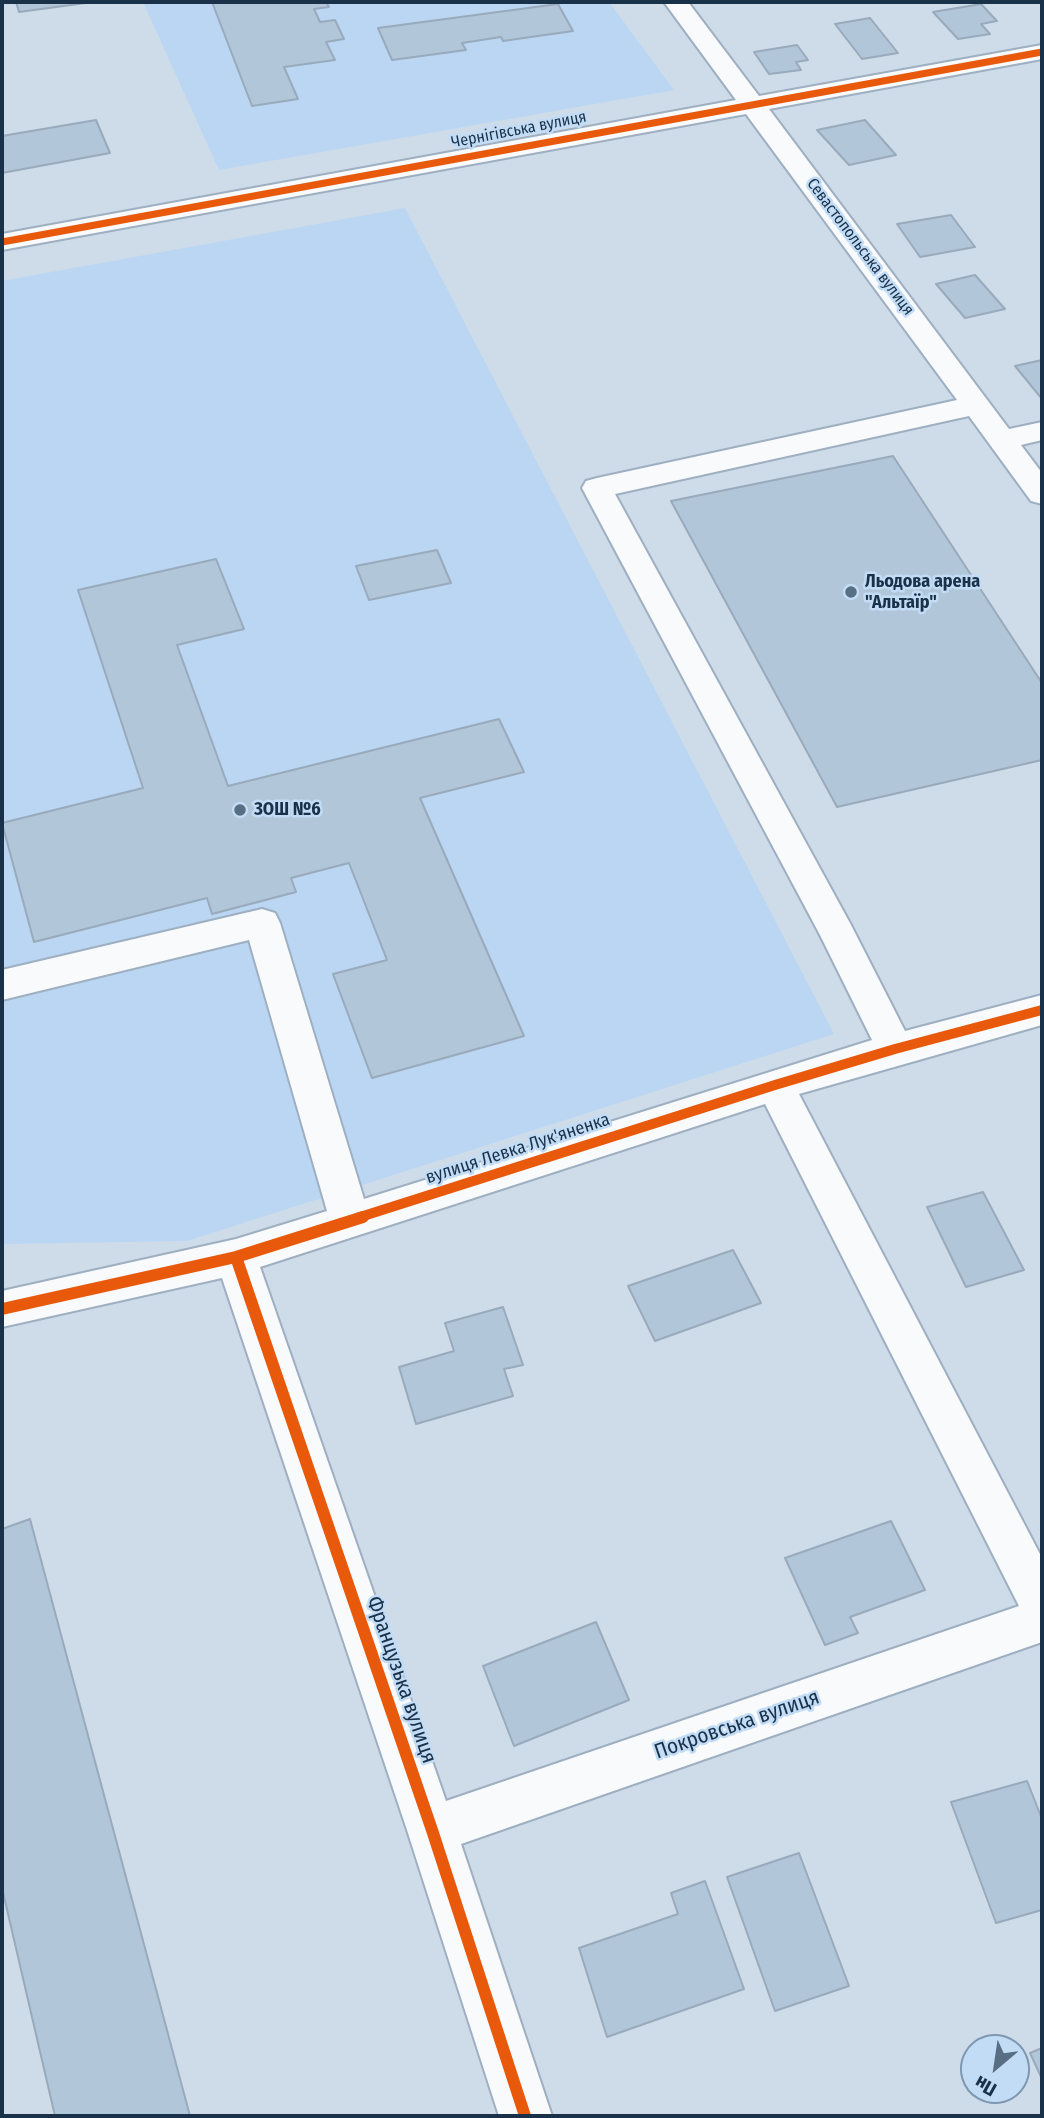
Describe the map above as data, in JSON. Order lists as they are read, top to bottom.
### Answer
{
  "streets": {
    "street": [
      "Чернігівська вулиця",
      "Севастопольська вулиця",
      "вулиця Левка Лук'яненка",
      "Французька вулиця",
      "Покровська вулиця"
    ]
  },
  "crossings": [
    ["Чернігівська вулиця", "Севастопольська вулиця"],
    ["вулиця Левка Лук'яненка", "Французька вулиця"],
    ["Французька вулиця", "Покровська вулиця"]
  ],
  "places": ["Льодова арена \"Альтаїр\"", "ЗОШ №6"],
  "north": "bottom left"
}
